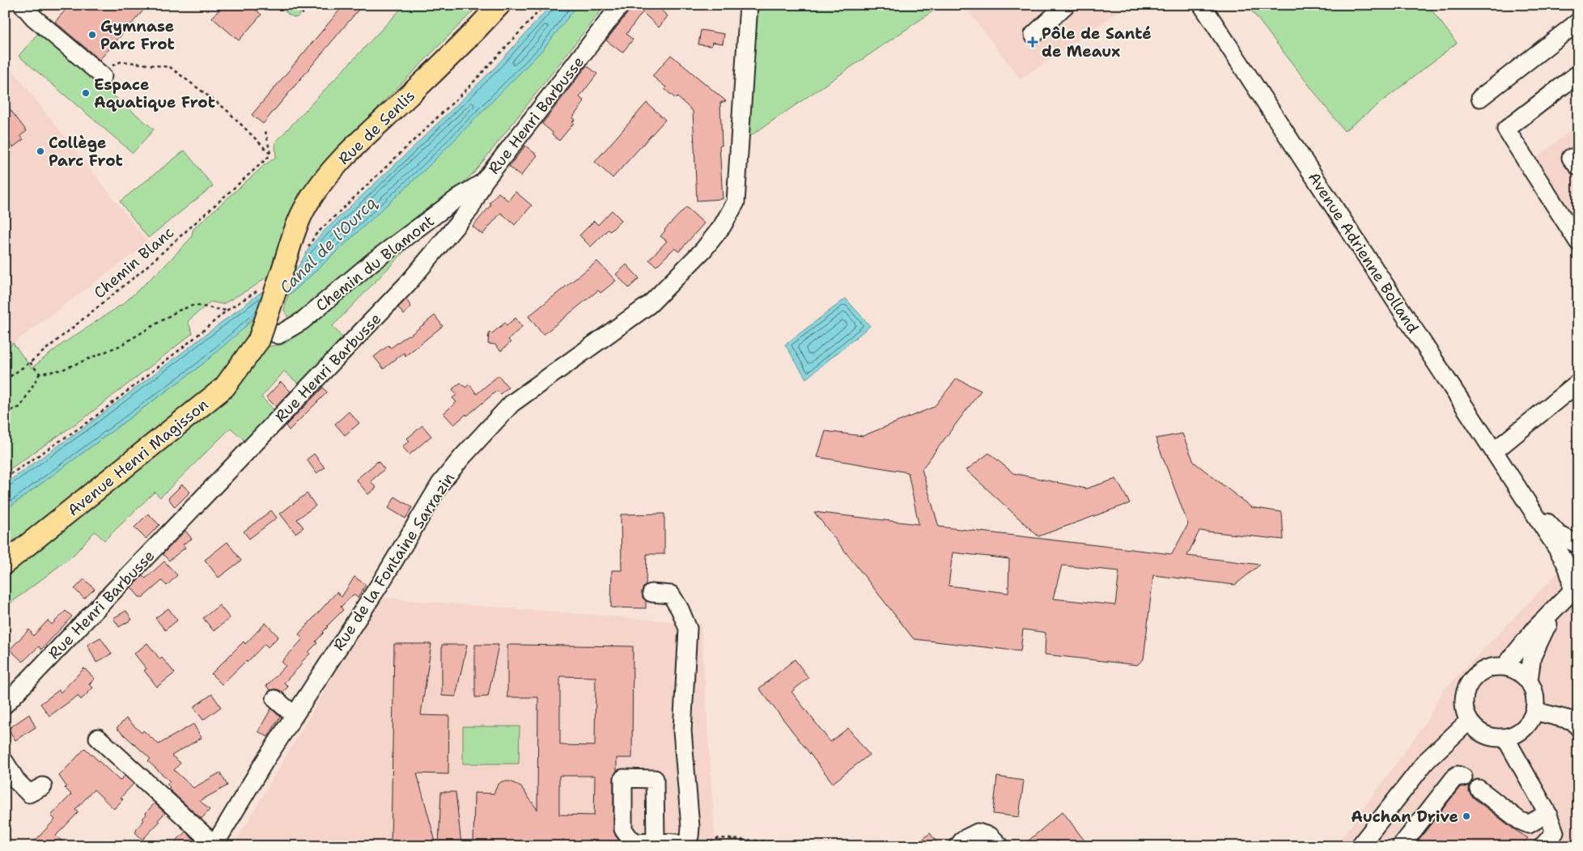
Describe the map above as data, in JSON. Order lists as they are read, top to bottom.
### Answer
{
  "streets": {
    "main road": ["Rue de Senlis", "Avenue Henri Magisson"],
    "street": [
      "Rue Henri Barbusse",
      "Avenue Adrienne Bolland",
      "Chemin du Blamont",
      "Rue de la Fontaine Sarrazin"
    ],
    "path": ["Chemin Blanc"]
  },
  "crossings": [
    ["Rue Henri Barbusse", "Chemin du Blamont"],
    ["Rue de Senlis", "Chemin du Blamont"],
    ["Rue de Senlis", "Avenue Henri Magisson"],
    ["Chemin du Blamont", "Avenue Henri Magisson"]
  ],
  "water": ["Canal de l'Ourcq"],
  "places": {
    "other": [
      "Gymnase Parc Frot",
      "Espace Aquatique Frot",
      "Collège Parc Frot",
      "Auchan Drive"
    ],
    "health": ["Pôle de Santé de Meaux"]
  }
}
